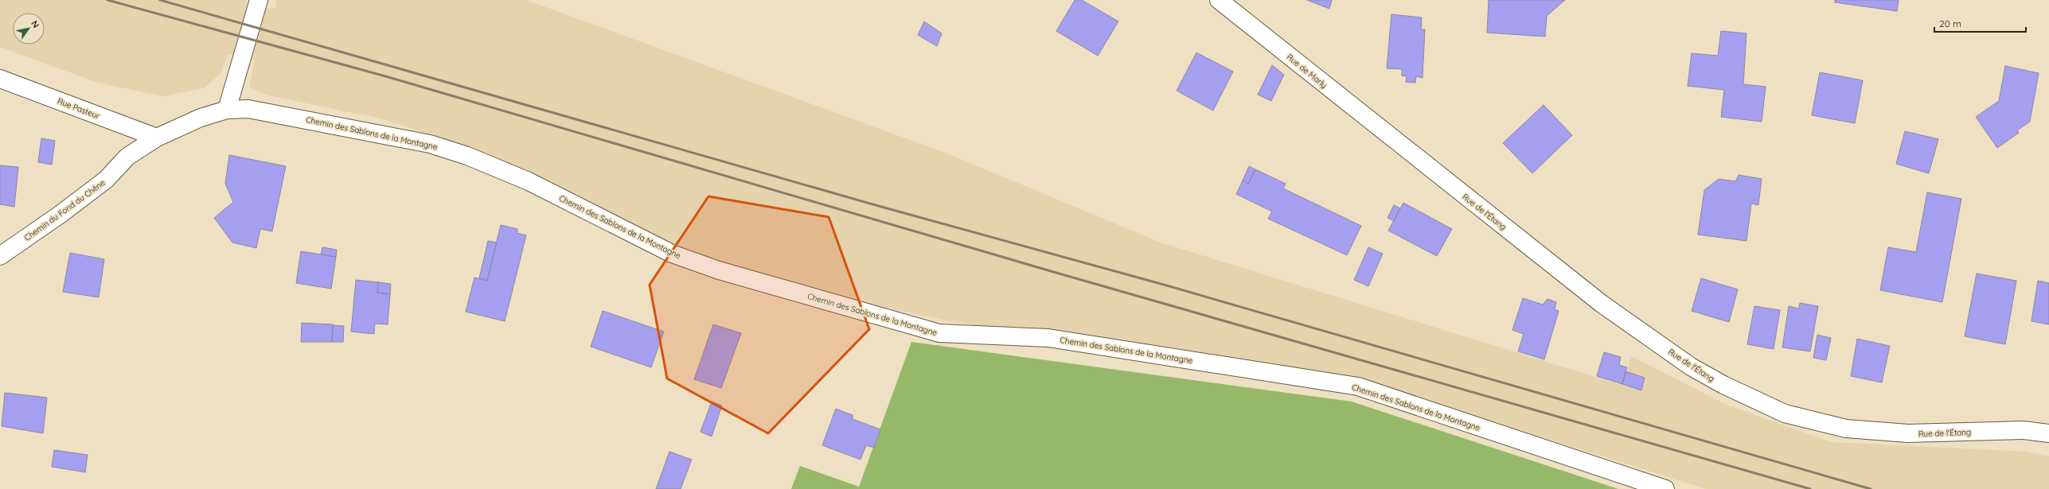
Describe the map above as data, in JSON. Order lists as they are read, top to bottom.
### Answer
{
  "streets": {
    "street": [
      "Rue de Marly",
      "Rue Pasteur",
      "Chemin des Sablons de la Montagne",
      "Chemin du Fond du Chêne",
      "Rue de l'Étang"
    ]
  },
  "crossings": [
    ["Rue de Marly", "Rue de l'Étang"],
    ["Rue Pasteur", "Chemin du Fond du Chêne"],
    ["Chemin des Sablons de la Montagne", "Chemin du Fond du Chêne"]
  ],
  "scale_bar": "20 m",
  "north": "top right"
}
